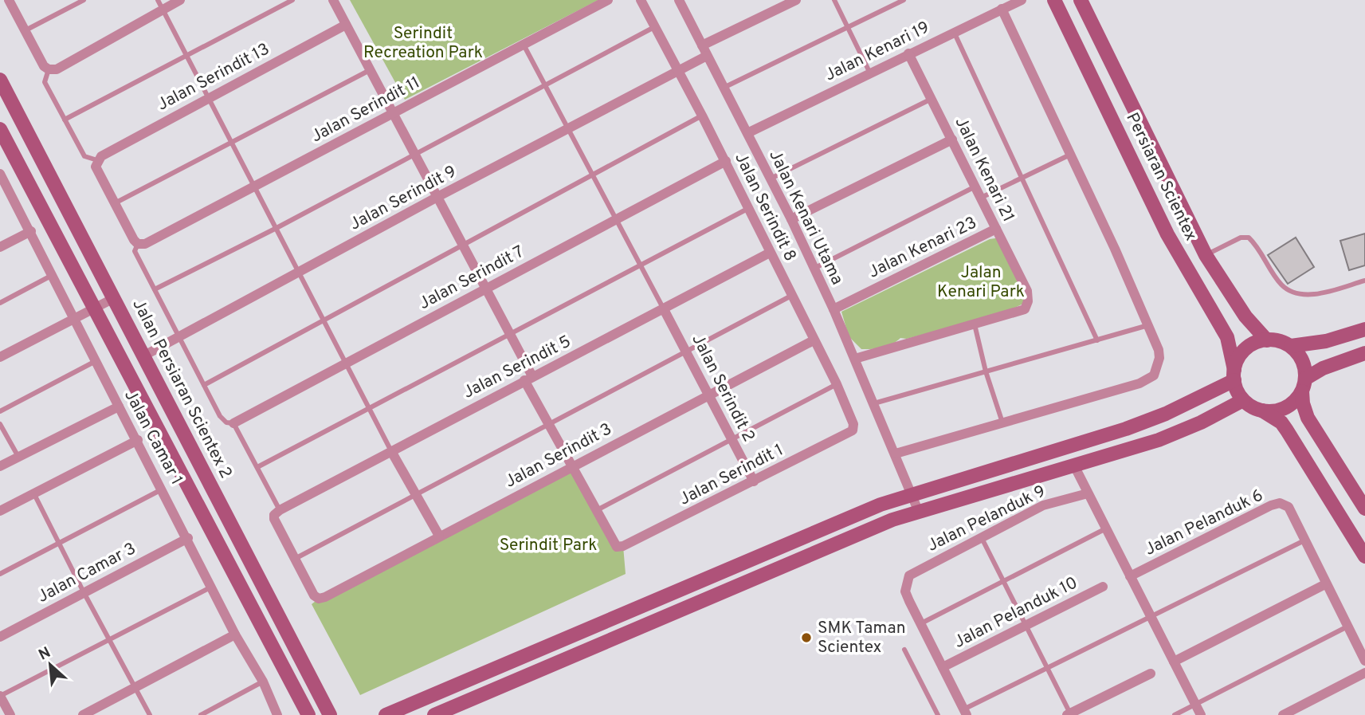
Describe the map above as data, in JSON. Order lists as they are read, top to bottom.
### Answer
{
  "streets": {
    "street": [
      "Jalan Kenari 19",
      "Jalan Serindit 13",
      "Jalan Serindit 11",
      "Jalan Kenari 21",
      "Persiaran Scientex",
      "Jalan Serindit 9",
      "Jalan Serindit 8",
      "Jalan Kenari Utama",
      "Jalan Kenari 23",
      "Jalan Serindit 7",
      "Jalan Serindit 5",
      "Jalan Serindit 2",
      "Jalan Persiaran Scientex 2",
      "Jalan Camar 1",
      "Jalan Serindit 3",
      "Jalan Serindit 1",
      "Jalan Pelanduk 9",
      "Jalan Pelanduk 6",
      "Jalan Camar 3",
      "Jalan Pelanduk 10"
    ]
  },
  "crossings": [
    ["Jalan Kenari 19", "Jalan Kenari 21"],
    ["Jalan Kenari 19", "Jalan Kenari Utama"],
    ["Jalan Kenari 21", "Jalan Kenari 23"],
    ["Jalan Serindit 9", "Jalan Serindit 8"],
    ["Jalan Serindit 9", "Jalan Kenari Utama"],
    ["Jalan Serindit 9", "Jalan Persiaran Scientex 2"],
    ["Jalan Serindit 8", "Jalan Serindit 7"],
    ["Jalan Serindit 8", "Jalan Serindit 5"],
    ["Jalan Serindit 8", "Jalan Serindit 3"],
    ["Jalan Serindit 8", "Jalan Serindit 1"],
    ["Jalan Kenari Utama", "Jalan Kenari 23"],
    ["Jalan Serindit 5", "Jalan Serindit 2"],
    ["Jalan Serindit 2", "Jalan Serindit 3"],
    ["Jalan Serindit 2", "Jalan Serindit 1"],
    ["Jalan Camar 1", "Jalan Camar 3"]
  ],
  "parks": ["Serindit Recreation Park", "Jalan Kenari Park", "Serindit Park"],
  "places": ["SMK Taman Scientex"],
  "north": "top left"
}
